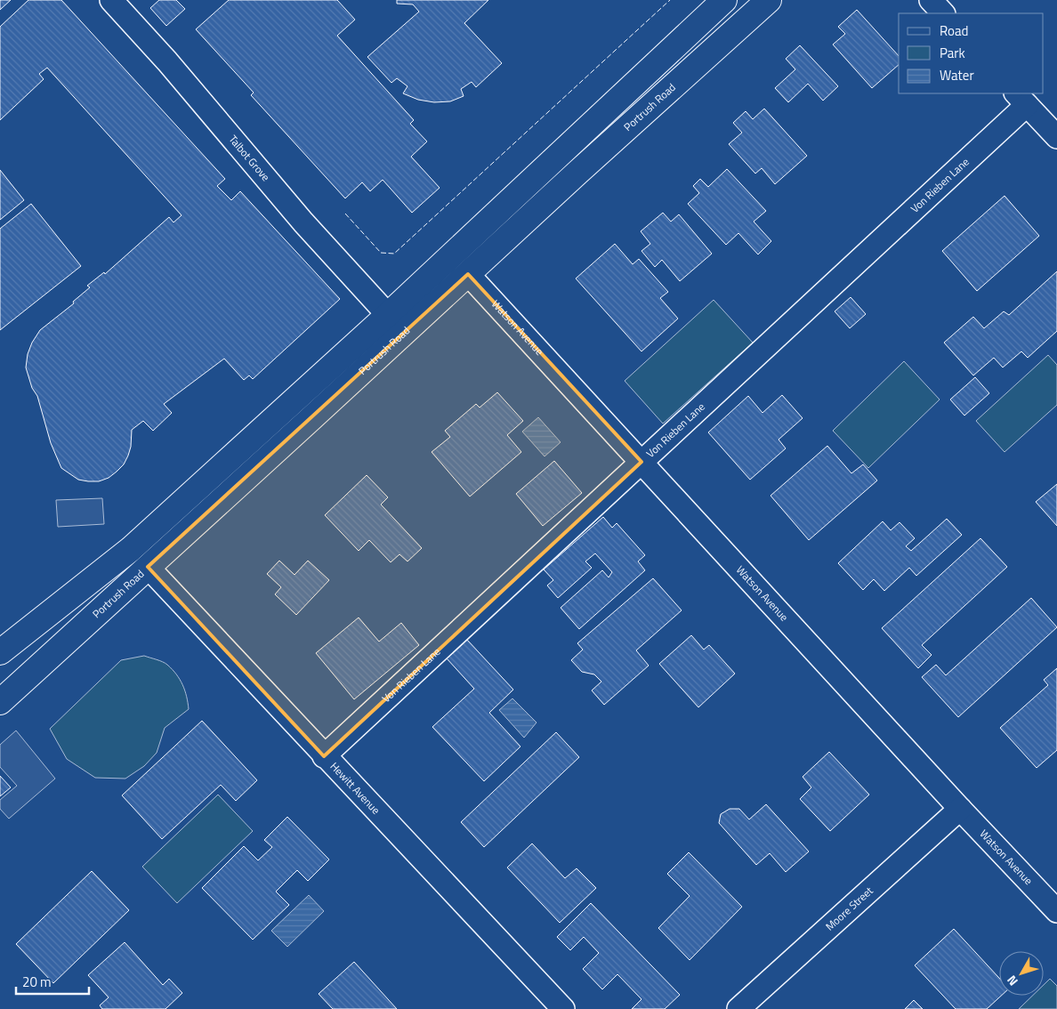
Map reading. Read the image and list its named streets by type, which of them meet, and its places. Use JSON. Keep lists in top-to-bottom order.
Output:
{
  "streets": {
    "highway": ["Portrush Road"],
    "street": [
      "Talbot Grove",
      "Von Rieben Lane",
      "Watson Avenue",
      "Hewitt Avenue",
      "Moore Street"
    ]
  },
  "crossings": [
    ["Portrush Road", "Watson Avenue"],
    ["Portrush Road", "Hewitt Avenue"],
    ["Von Rieben Lane", "Watson Avenue"],
    ["Von Rieben Lane", "Hewitt Avenue"],
    ["Watson Avenue", "Moore Street"]
  ],
  "legend": ["Road", "Park", "Water"],
  "scale_bar": "20 m",
  "north": "bottom left"
}
